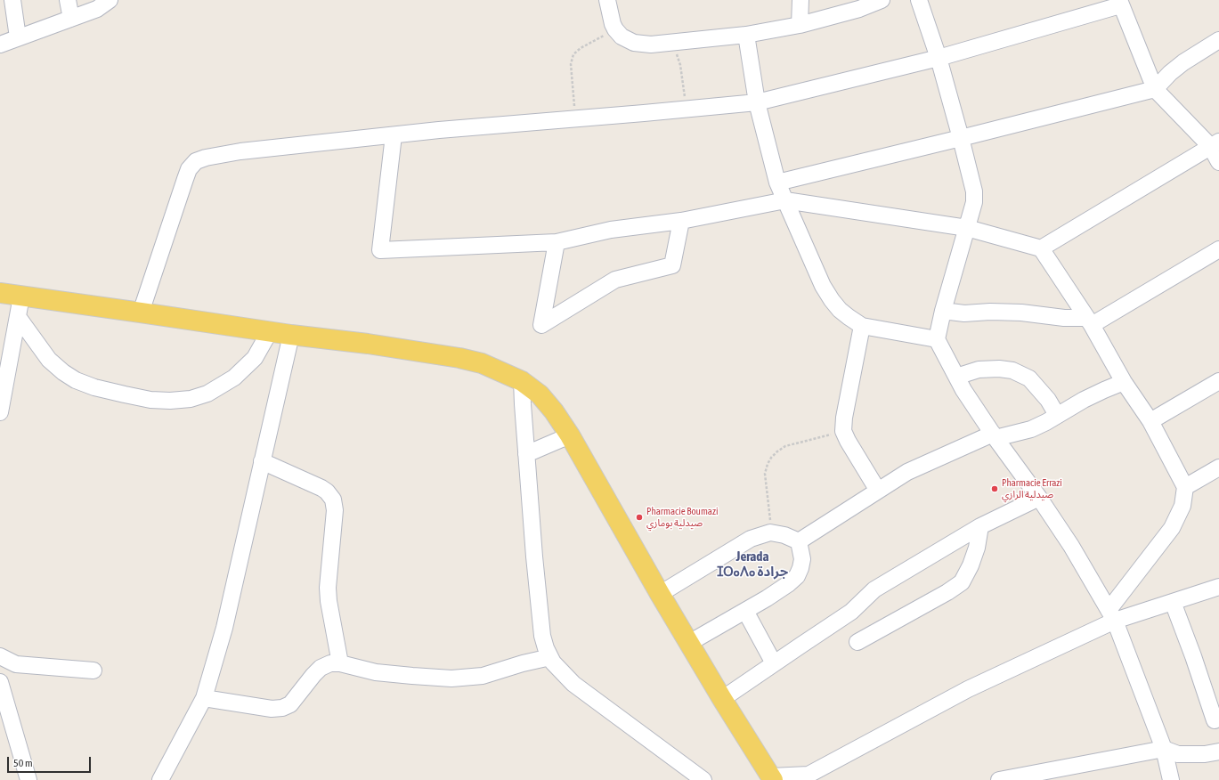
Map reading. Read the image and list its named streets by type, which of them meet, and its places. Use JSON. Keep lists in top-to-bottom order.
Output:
{
  "districts": ["Jerada ⵊⵔⴰⴷⴰ جرادة"],
  "places": ["Pharmacie Errazi صيدلية الرازي", "Pharmacie Boumazi صيدلية بومازي"],
  "scale_bar": "50 m"
}
